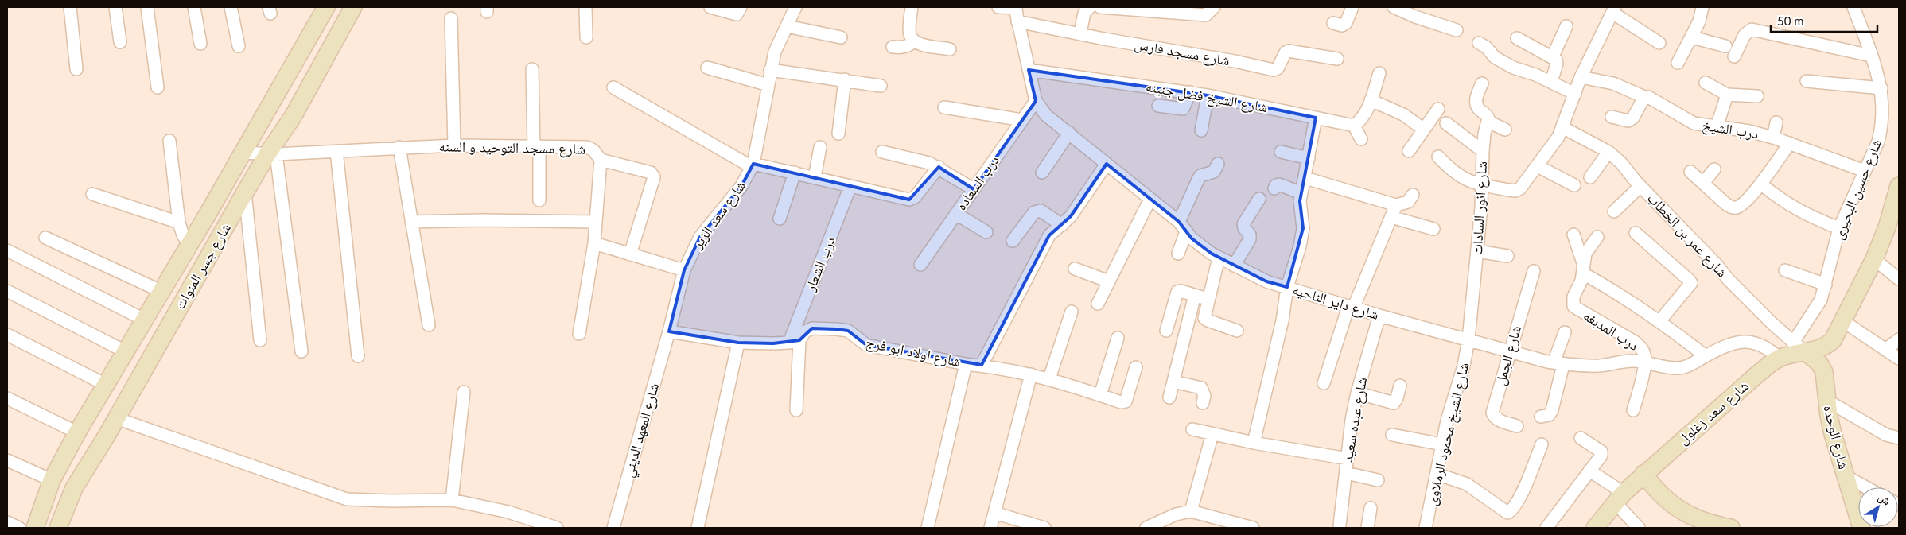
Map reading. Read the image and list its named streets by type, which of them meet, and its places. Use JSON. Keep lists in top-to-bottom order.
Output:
{
  "streets": {
    "street": [
      "شارع مسجد فارس",
      "شارع الشيخ فضل جنينه",
      "درب الشيخ",
      "شارع مسجد التوحيد و السنه",
      "درب السعاده",
      "شارع حسين البحيرى",
      "شارع انور السادات",
      "شارع سعد الزير",
      "شارع عمر بن الخطاب",
      "درب الشعار",
      "شارع جسر المنوات",
      "شارع داير الناحيه",
      "درب المدبغه",
      "شارع اولاد ابو فرج",
      "شارع الجمل",
      "شارع سعد زغلول",
      "شارع عبده سعيد",
      "شارع المعهد الديني",
      "شارع الشيخ محمود الرملاوى",
      "شارع الوحده"
    ]
  },
  "crossings": [
    ["شارع مسجد فارس", "شارع داير الناحيه"],
    ["شارع الشيخ فضل جنينه", "شارع داير الناحيه"],
    ["درب الشيخ", "شارع حسين البحيرى"],
    ["شارع مسجد التوحيد و السنه", "شارع جسر المنوات"],
    ["درب السعاده", "شارع داير الناحيه"],
    ["شارع حسين البحيرى", "شارع عمر بن الخطاب"],
    ["شارع حسين البحيرى", "شارع سعد زغلول"],
    ["شارع حسين البحيرى", "شارع الوحده"],
    ["شارع انور السادات", "شارع داير الناحيه"],
    ["شارع انور السادات", "شارع الشيخ محمود الرملاوى"],
    ["شارع سعد الزير", "شارع المعهد الديني"],
    ["شارع عمر بن الخطاب", "شارع سعد زغلول"],
    ["شارع عمر بن الخطاب", "شارع الوحده"],
    ["درب الشعار", "شارع اولاد ابو فرج"],
    ["شارع داير الناحيه", "درب المدبغه"],
    ["شارع داير الناحيه", "شارع الجمل"],
    ["شارع داير الناحيه", "شارع سعد زغلول"],
    ["شارع داير الناحيه", "شارع عبده سعيد"],
    ["شارع داير الناحيه", "شارع الشيخ محمود الرملاوى"],
    ["شارع سعد زغلول", "شارع الوحده"]
  ],
  "scale_bar": "50 m",
  "north": "top right"
}
